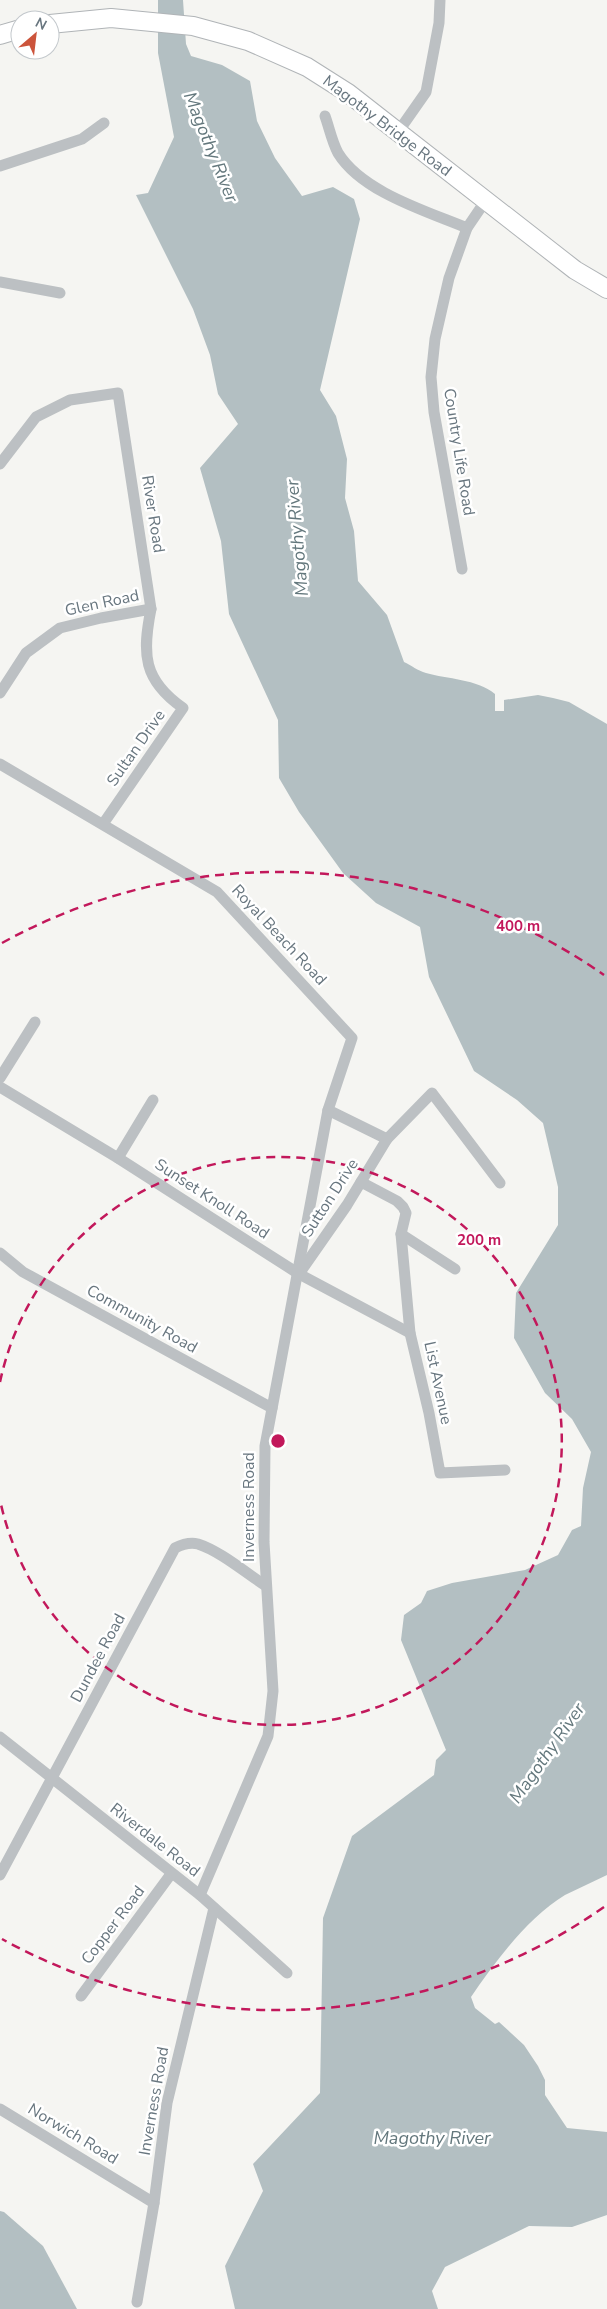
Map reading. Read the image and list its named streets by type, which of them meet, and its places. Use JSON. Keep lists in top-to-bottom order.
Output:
{
  "streets": {
    "main road": ["Magothy Bridge Road"],
    "street": [
      "Country Life Road",
      "River Road",
      "Glen Road",
      "Sultan Drive",
      "Royal Beach Road",
      "Sutton Drive",
      "Sunset Knoll Road",
      "Community Road",
      "List Avenue",
      "Inverness Road",
      "Dundee Road",
      "Riverdale Road",
      "Copper Road",
      "Norwich Road"
    ]
  },
  "crossings": [
    ["Magothy Bridge Road", "Country Life Road"],
    ["River Road", "Glen Road"],
    ["River Road", "Sultan Drive"],
    ["Sultan Drive", "Royal Beach Road"],
    ["Royal Beach Road", "Inverness Road"],
    ["Sutton Drive", "Sunset Knoll Road"],
    ["Sutton Drive", "List Avenue"],
    ["Sutton Drive", "Inverness Road"],
    ["Sunset Knoll Road", "List Avenue"],
    ["Sunset Knoll Road", "Inverness Road"],
    ["Community Road", "Inverness Road"],
    ["Inverness Road", "Dundee Road"],
    ["Inverness Road", "Riverdale Road"],
    ["Inverness Road", "Norwich Road"],
    ["Dundee Road", "Riverdale Road"],
    ["Riverdale Road", "Copper Road"]
  ],
  "water": ["Magothy River"],
  "north": "top right",
  "rings": ["400 m", "200 m"]
}
